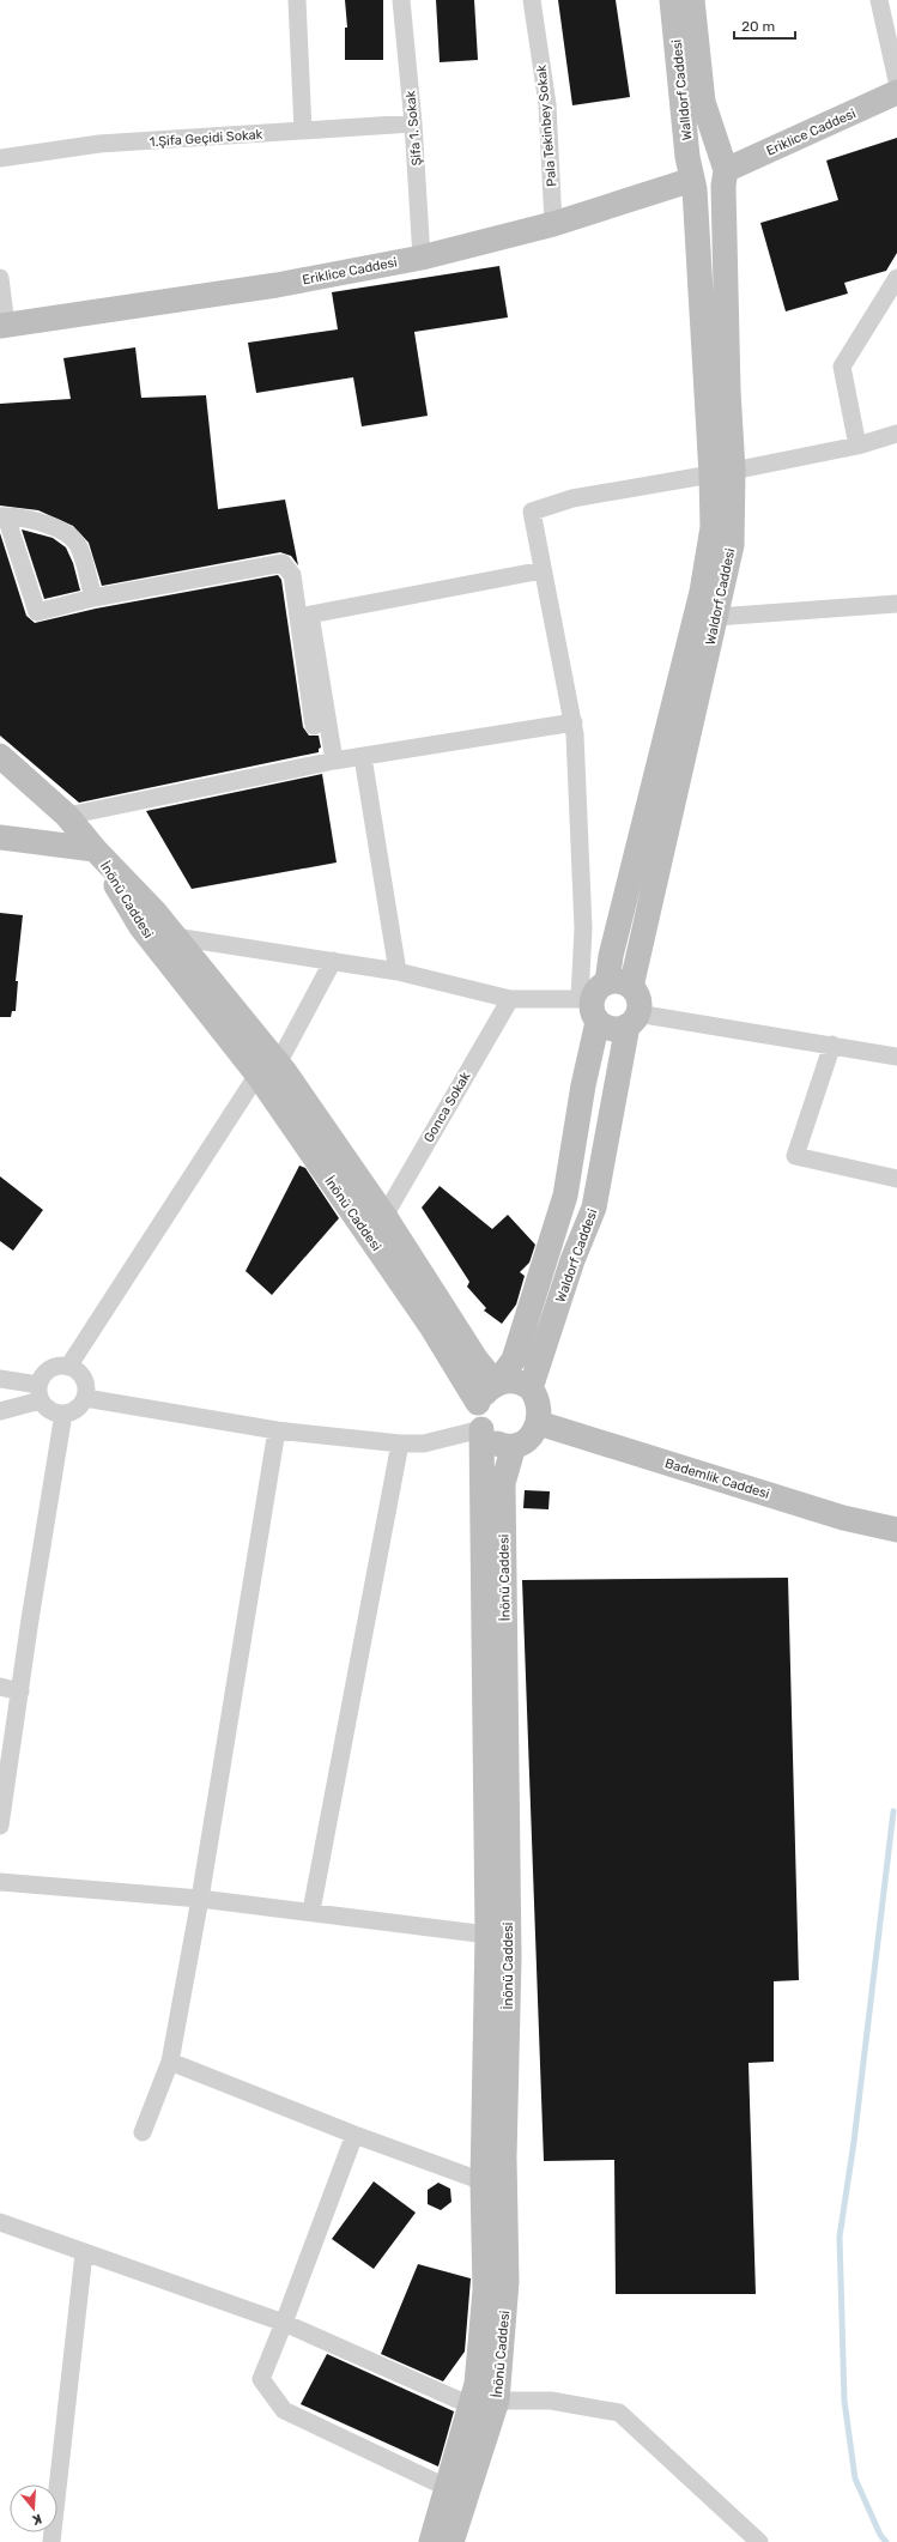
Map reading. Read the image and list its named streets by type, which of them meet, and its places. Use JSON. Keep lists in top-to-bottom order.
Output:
{
  "streets": {
    "main road": [
      "Walldorf Caddesi",
      "Eriklice Caddesi",
      "Waldorf Caddesi",
      "İnönü Caddesi",
      "Bademlik Caddesi"
    ],
    "street": [
      "Pala Tekinbey Sokak",
      "Şifa 1. Sokak",
      "1.Şifa Geçidi Sokak",
      "Gonca Sokak"
    ]
  },
  "crossings": [
    ["Walldorf Caddesi", "Eriklice Caddesi"],
    ["Walldorf Caddesi", "Waldorf Caddesi"],
    ["Pala Tekinbey Sokak", "Eriklice Caddesi"],
    ["Şifa 1. Sokak", "Eriklice Caddesi"],
    ["Şifa 1. Sokak", "1.Şifa Geçidi Sokak"],
    ["Eriklice Caddesi", "Waldorf Caddesi"],
    ["Waldorf Caddesi", "İnönü Caddesi"],
    ["Waldorf Caddesi", "Bademlik Caddesi"],
    ["İnönü Caddesi", "Gonca Sokak"],
    ["İnönü Caddesi", "Bademlik Caddesi"]
  ],
  "scale_bar": "20 m",
  "north": "bottom"
}
